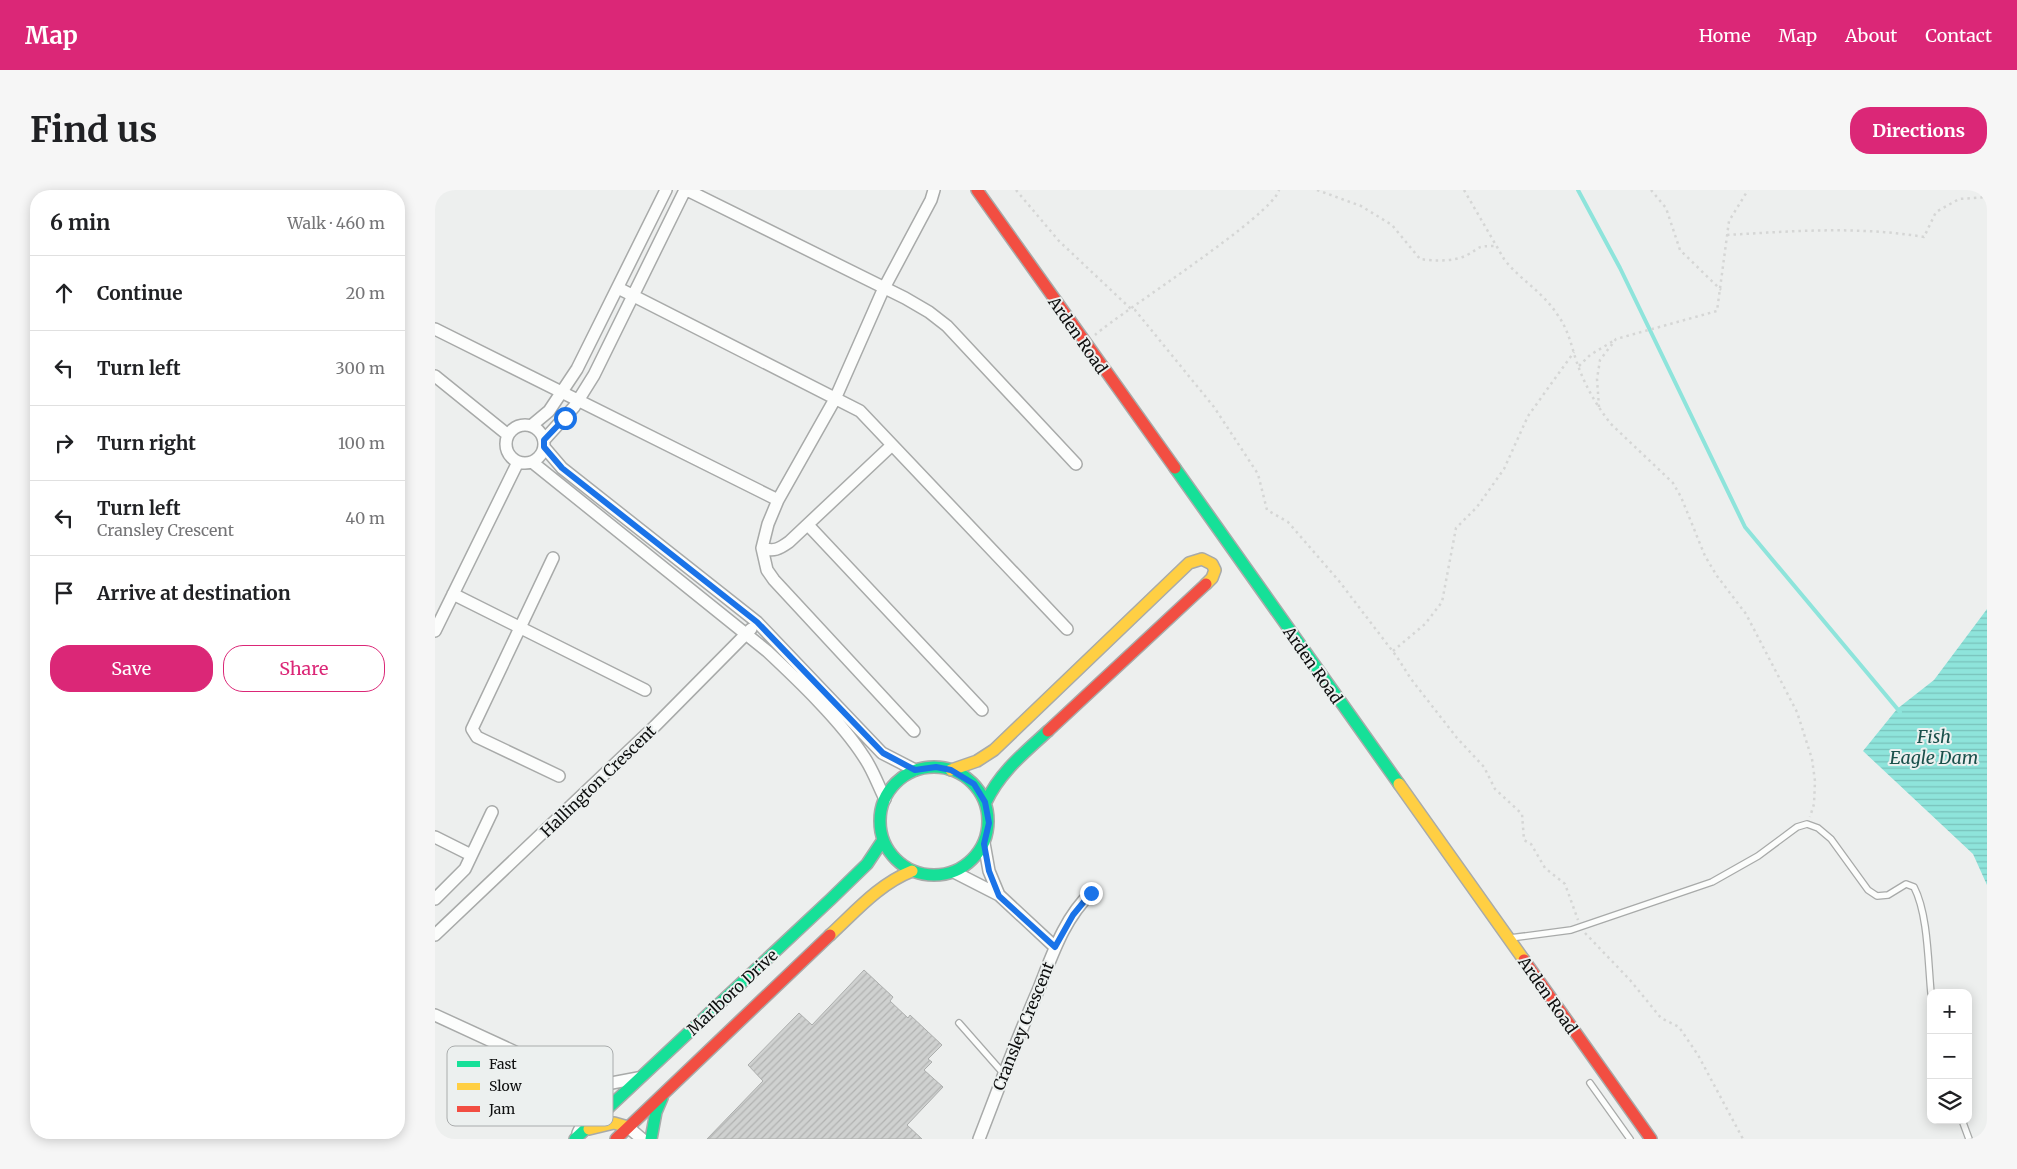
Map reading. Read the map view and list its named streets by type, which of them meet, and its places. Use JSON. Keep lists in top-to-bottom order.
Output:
{
  "streets": {
    "main road": ["Arden Road", "Marlboro Drive"],
    "street": ["Hallington Crescent", "Cransley Crescent"]
  },
  "water": ["Fish Eagle Dam"],
  "legend": ["Fast", "Slow", "Jam"],
  "page": {
    "header": "Map",
    "nav": [
      "Home",
      "Map",
      "About",
      "Contact"
    ],
    "buttons": [
      "Directions",
      ["Save", "Share"]
    ],
    "title": "Find us",
    "heading": ["6 min", "Walk · 460 m"],
    "list": [
      ["Continue", "20 m"],
      ["Turn left", "300 m"],
      ["Turn right", "100 m"],
      ["Turn left", "Cransley Crescent", "40 m"],
      "Arrive at destination"
    ],
    "map_buttons": ["+", "−"]
  }
}
